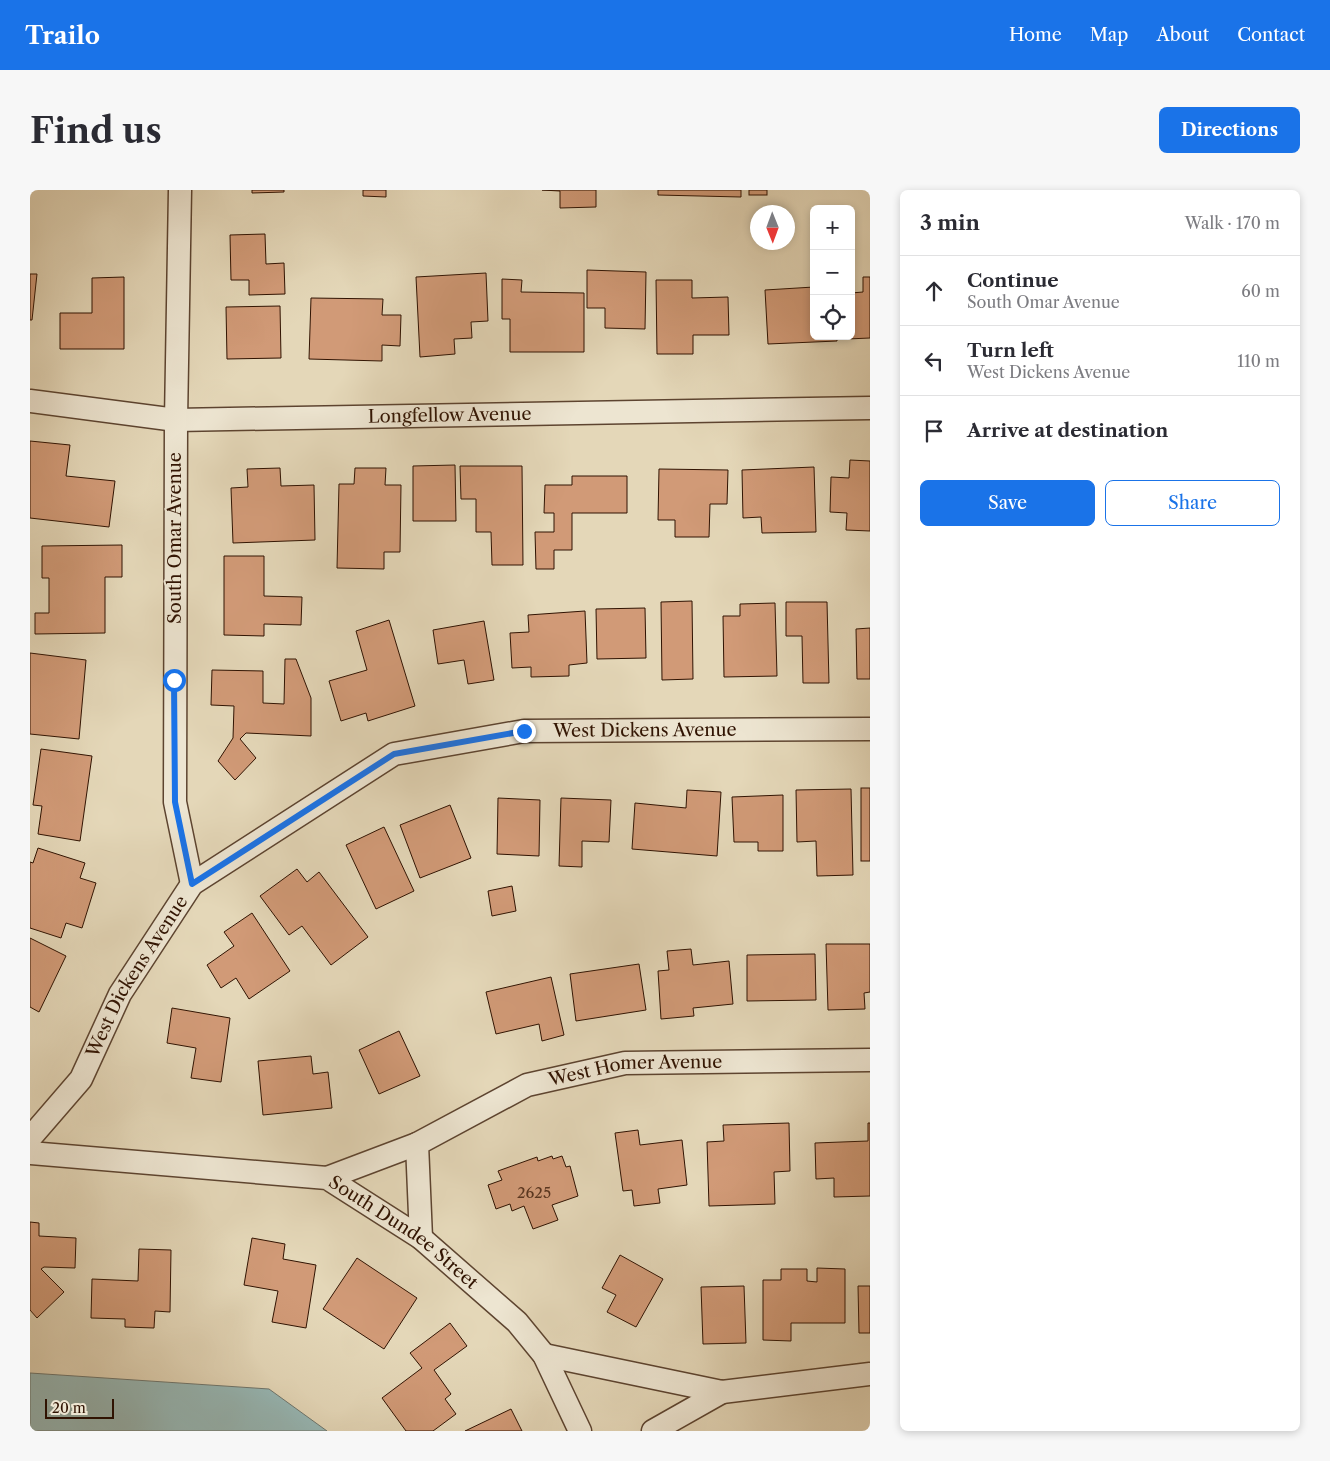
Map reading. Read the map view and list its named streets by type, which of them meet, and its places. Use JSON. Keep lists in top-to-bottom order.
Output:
{
  "streets": {
    "street": [
      "Longfellow Avenue",
      "South Omar Avenue",
      "West Dickens Avenue",
      "West Homer Avenue",
      "South Dundee Street"
    ]
  },
  "crossings": [
    ["Longfellow Avenue", "South Omar Avenue"],
    ["South Omar Avenue", "West Dickens Avenue"],
    ["West Homer Avenue", "South Dundee Street"]
  ],
  "house_numbers": ["2625"],
  "scale_bar": "20 m",
  "north": "bottom",
  "page": {
    "header": "Trailo",
    "nav": [
      "Home",
      "Map",
      "About",
      "Contact"
    ],
    "buttons": [
      "Directions",
      ["Save", "Share"]
    ],
    "title": "Find us",
    "heading": ["3 min", "Walk · 170 m"],
    "map_buttons": ["+", "−"],
    "list": [
      ["Continue", "South Omar Avenue", "60 m"],
      ["Turn left", "West Dickens Avenue", "110 m"],
      "Arrive at destination"
    ],
    "scale": "20 m"
  }
}
